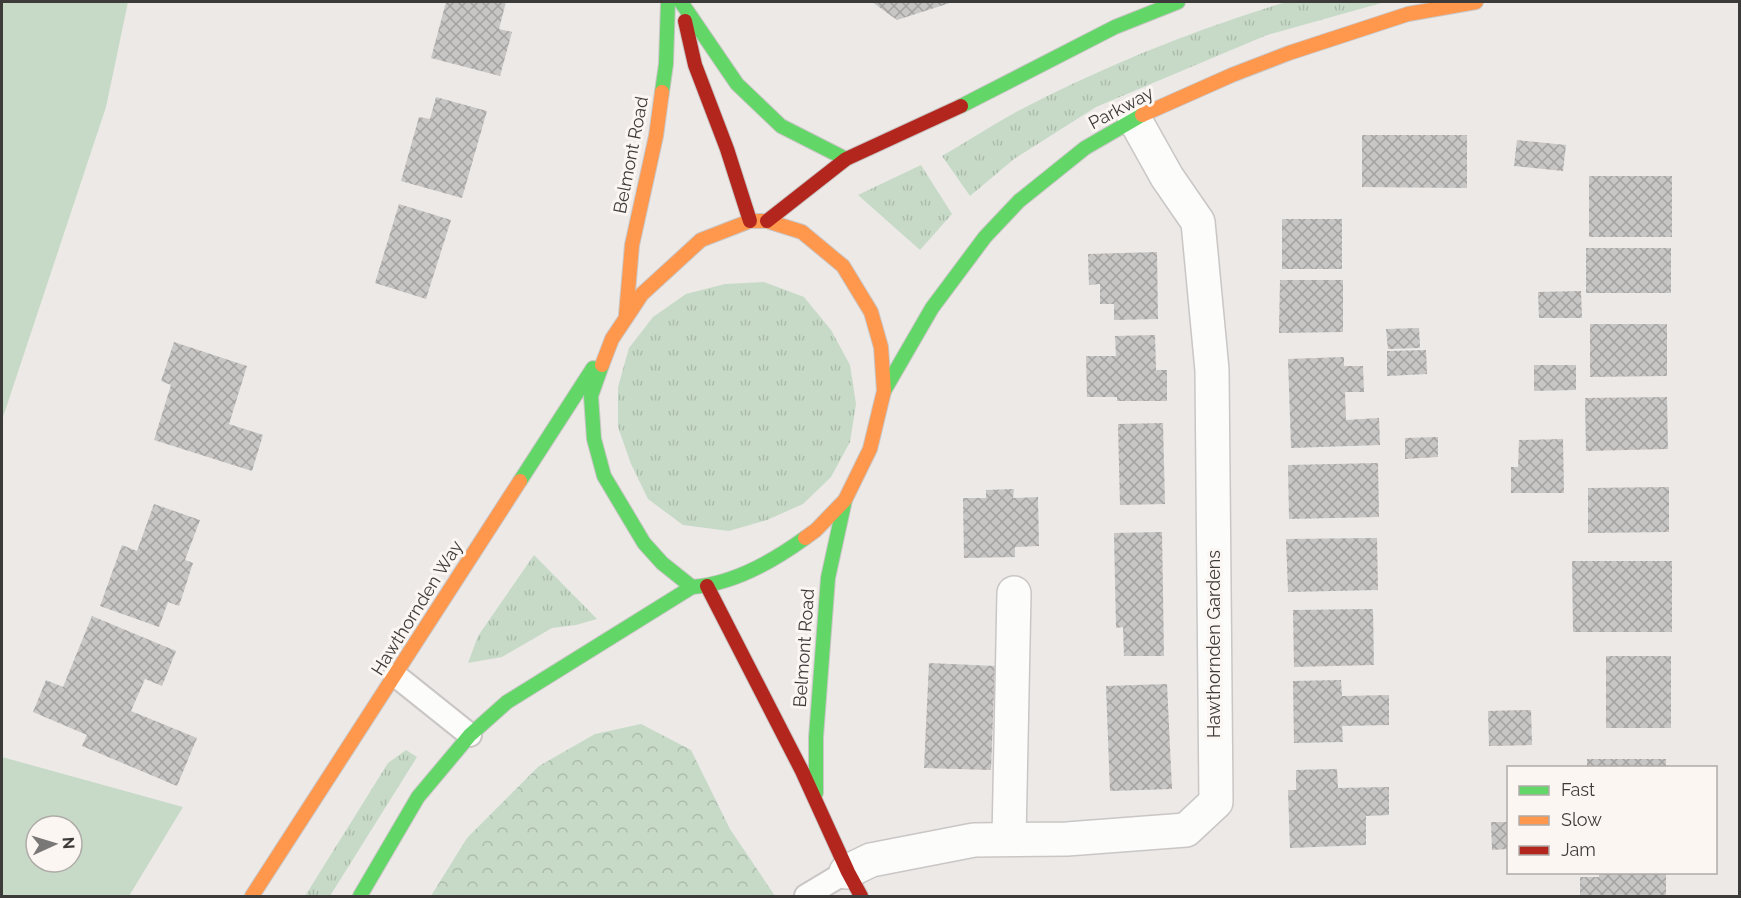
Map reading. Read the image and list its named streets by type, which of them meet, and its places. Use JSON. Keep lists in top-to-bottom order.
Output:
{
  "streets": {
    "main road": ["Parkway", "Belmont Road", "Hawthornden Way"],
    "street": ["Hawthornden Gardens"]
  },
  "crossings": [
    ["Parkway", "Hawthornden Gardens"],
    ["Belmont Road", "Hawthornden Gardens"]
  ],
  "legend": ["Fast", "Slow", "Jam"],
  "north": "right"
}
